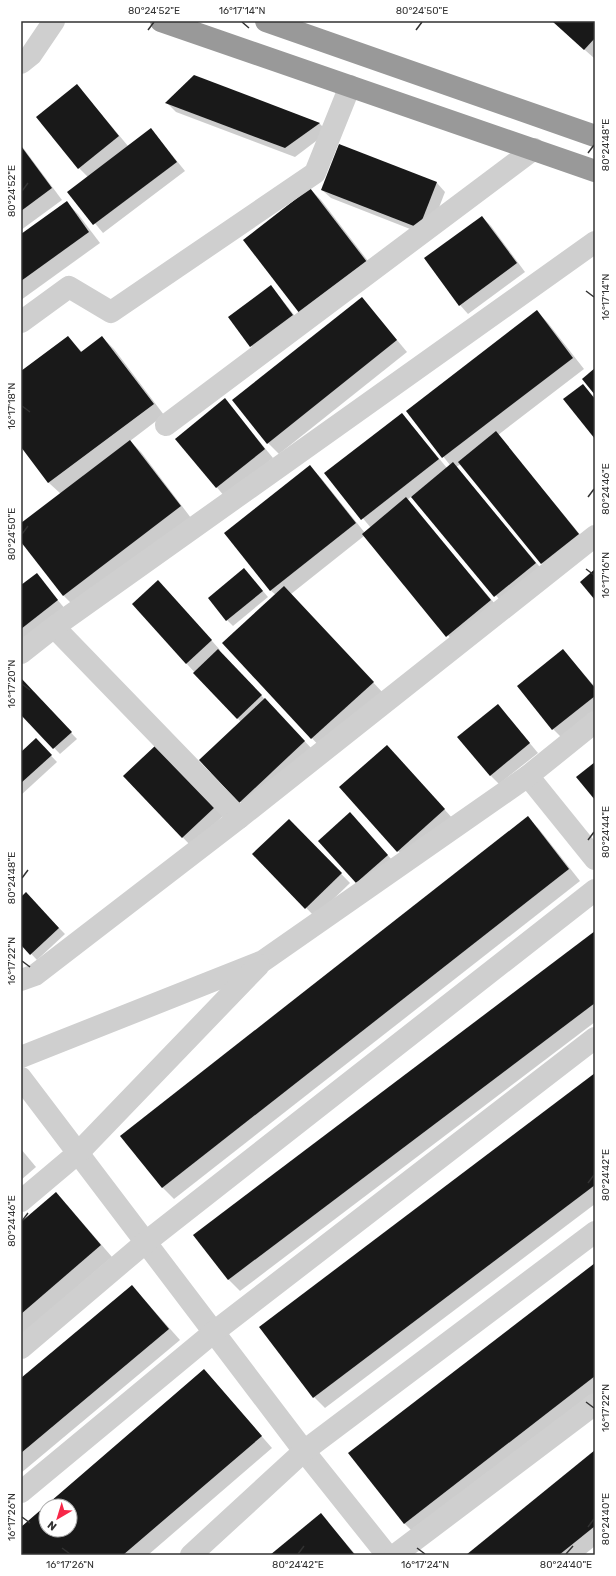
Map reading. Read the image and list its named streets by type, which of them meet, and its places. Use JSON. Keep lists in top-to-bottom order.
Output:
{
  "north": "bottom left",
  "coordinates": [
    "80°24'52\"E",
    "16°17'14\"N",
    "80°24'50\"E",
    "80°24'48\"E",
    "16°17'18\"N",
    "80°24'46\"E",
    "16°17'16\"N",
    "16°17'20\"N",
    "80°24'44\"E",
    "16°17'22\"N",
    "80°24'42\"E",
    "16°17'26\"N",
    "80°24'40\"E",
    "16°17'24\"N"
  ]
}
